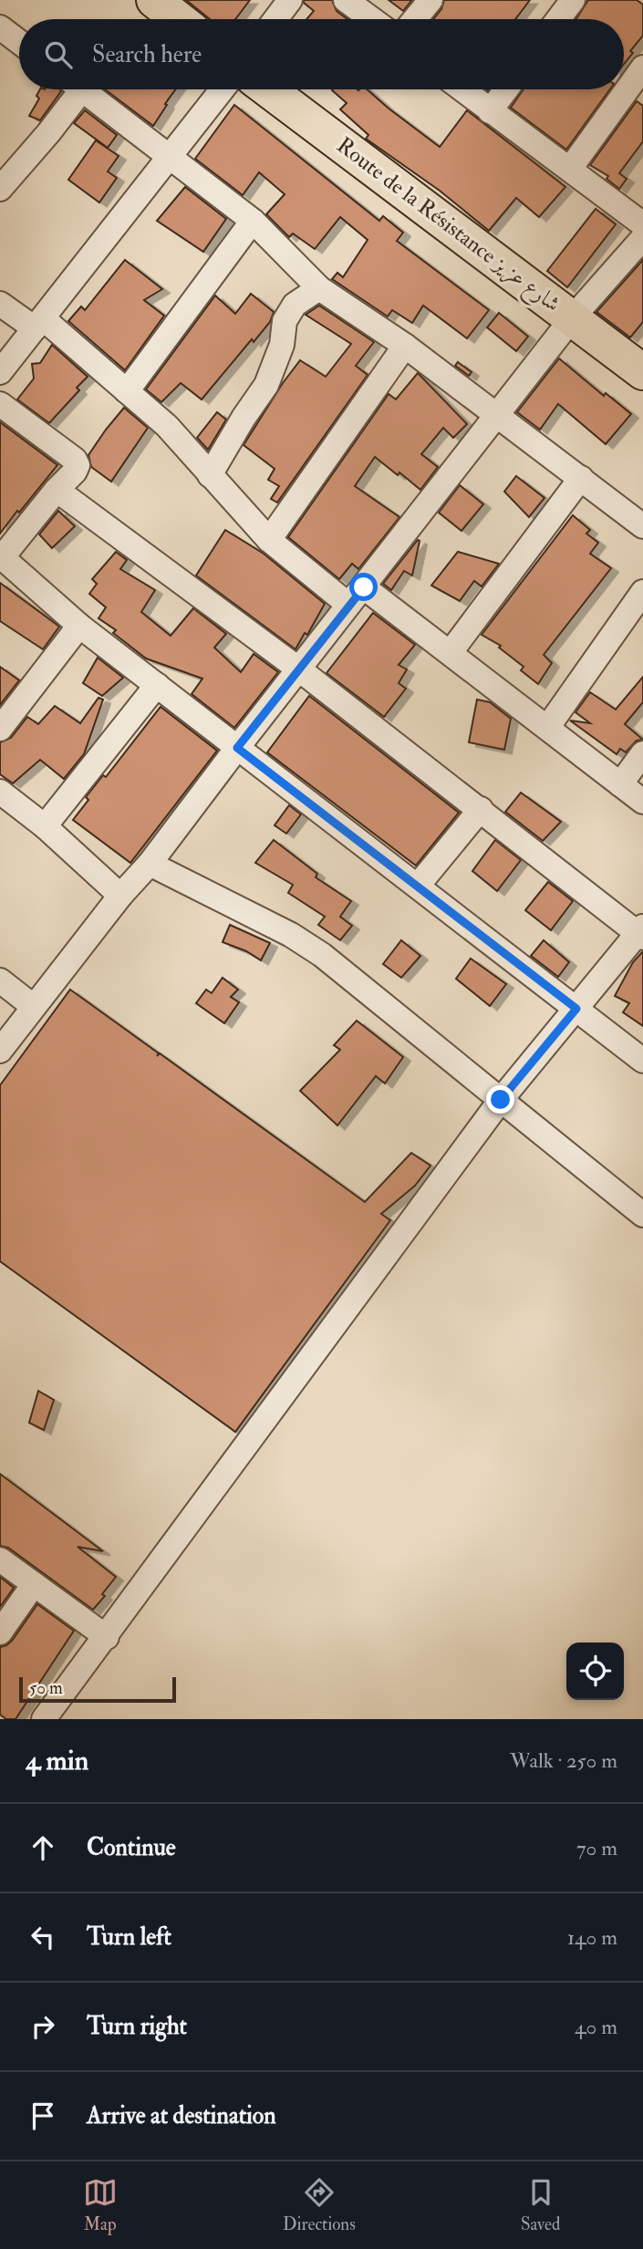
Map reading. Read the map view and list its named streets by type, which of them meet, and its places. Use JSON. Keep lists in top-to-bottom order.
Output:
{
  "streets": {
    "main road": ["Route de la Résistance شارع عزيز"]
  },
  "scale_bar": "50 m",
  "page": {
    "search": "Search here",
    "scale": "50 m",
    "heading": ["4 min", "Walk · 250 m"],
    "list": [
      ["Continue", "70 m"],
      ["Turn left", "140 m"],
      ["Turn right", "40 m"],
      "Arrive at destination"
    ],
    "nav": ["Map", "Directions", "Saved"]
  }
}
